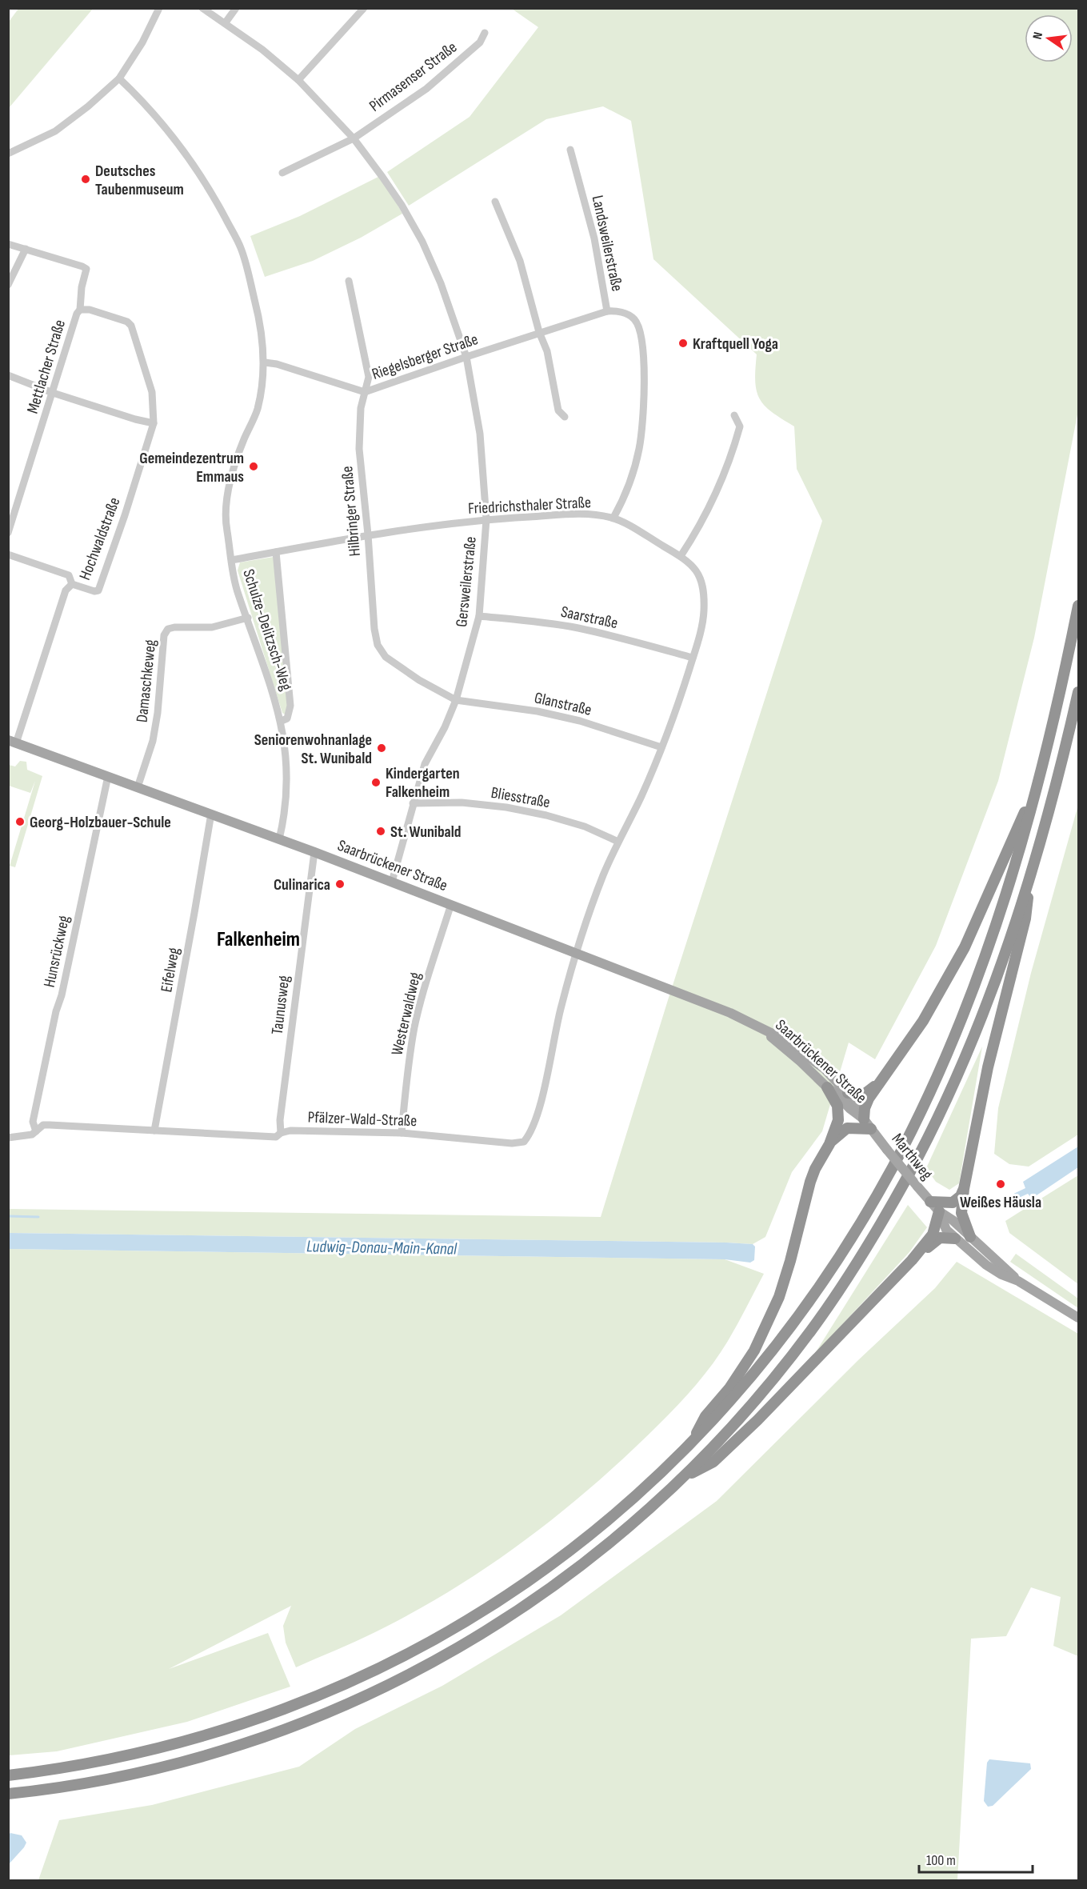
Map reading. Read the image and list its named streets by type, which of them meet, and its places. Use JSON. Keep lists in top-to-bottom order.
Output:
{
  "streets": {
    "main road": ["Saarbrückener Straße", "Marthweg"],
    "street": [
      "Pirmasenser Straße",
      "Landsweilerstraße",
      "Riegelsberger Straße",
      "Mettlacher Straße",
      "Friedrichsthaler Straße",
      "Hilbringer Straße",
      "Hochwaldstraße",
      "Gersweilerstraße",
      "Saarstraße",
      "Schulze-Delitzsch-Weg",
      "Damaschkeweg",
      "Glanstraße",
      "Bliesstraße",
      "Hunsrückweg",
      "Eifelweg",
      "Taunusweg",
      "Westerwaldweg",
      "Pfälzer-Wald-Straße"
    ]
  },
  "crossings": [
    ["Pirmasenser Straße", "Gersweilerstraße"],
    ["Landsweilerstraße", "Riegelsberger Straße"],
    ["Landsweilerstraße", "Friedrichsthaler Straße"],
    ["Riegelsberger Straße", "Hilbringer Straße"],
    ["Riegelsberger Straße", "Gersweilerstraße"],
    ["Riegelsberger Straße", "Schulze-Delitzsch-Weg"],
    ["Mettlacher Straße", "Hochwaldstraße"],
    ["Friedrichsthaler Straße", "Hilbringer Straße"],
    ["Friedrichsthaler Straße", "Gersweilerstraße"],
    ["Friedrichsthaler Straße", "Saarstraße"],
    ["Friedrichsthaler Straße", "Schulze-Delitzsch-Weg"],
    ["Friedrichsthaler Straße", "Glanstraße"],
    ["Friedrichsthaler Straße", "Bliesstraße"],
    ["Friedrichsthaler Straße", "Saarbrückener Straße"],
    ["Friedrichsthaler Straße", "Pfälzer-Wald-Straße"],
    ["Hilbringer Straße", "Gersweilerstraße"],
    ["Hilbringer Straße", "Glanstraße"],
    ["Hochwaldstraße", "Saarbrückener Straße"],
    ["Gersweilerstraße", "Saarstraße"],
    ["Gersweilerstraße", "Glanstraße"],
    ["Gersweilerstraße", "Bliesstraße"],
    ["Gersweilerstraße", "Saarbrückener Straße"],
    ["Schulze-Delitzsch-Weg", "Damaschkeweg"],
    ["Schulze-Delitzsch-Weg", "Saarbrückener Straße"],
    ["Damaschkeweg", "Saarbrückener Straße"],
    ["Saarbrückener Straße", "Hunsrückweg"],
    ["Saarbrückener Straße", "Eifelweg"],
    ["Saarbrückener Straße", "Taunusweg"],
    ["Saarbrückener Straße", "Westerwaldweg"],
    ["Saarbrückener Straße", "Pfälzer-Wald-Straße"],
    ["Saarbrückener Straße", "Marthweg"],
    ["Hunsrückweg", "Pfälzer-Wald-Straße"],
    ["Eifelweg", "Pfälzer-Wald-Straße"],
    ["Taunusweg", "Pfälzer-Wald-Straße"],
    ["Westerwaldweg", "Pfälzer-Wald-Straße"]
  ],
  "districts": ["Falkenheim"],
  "water": ["Ludwig-Donau-Main-Kanal"],
  "places": [
    "Deutsches Taubenmuseum",
    "Kraftquell Yoga",
    "Gemeindezentrum Emmaus",
    "Seniorenwohnanlage St. Wunibald",
    "Kindergarten Falkenheim",
    "Georg-Holzbauer-Schule",
    "St. Wunibald",
    "Culinarica",
    "Weißes Häusla"
  ],
  "scale_bar": "100 m",
  "north": "left"
}
